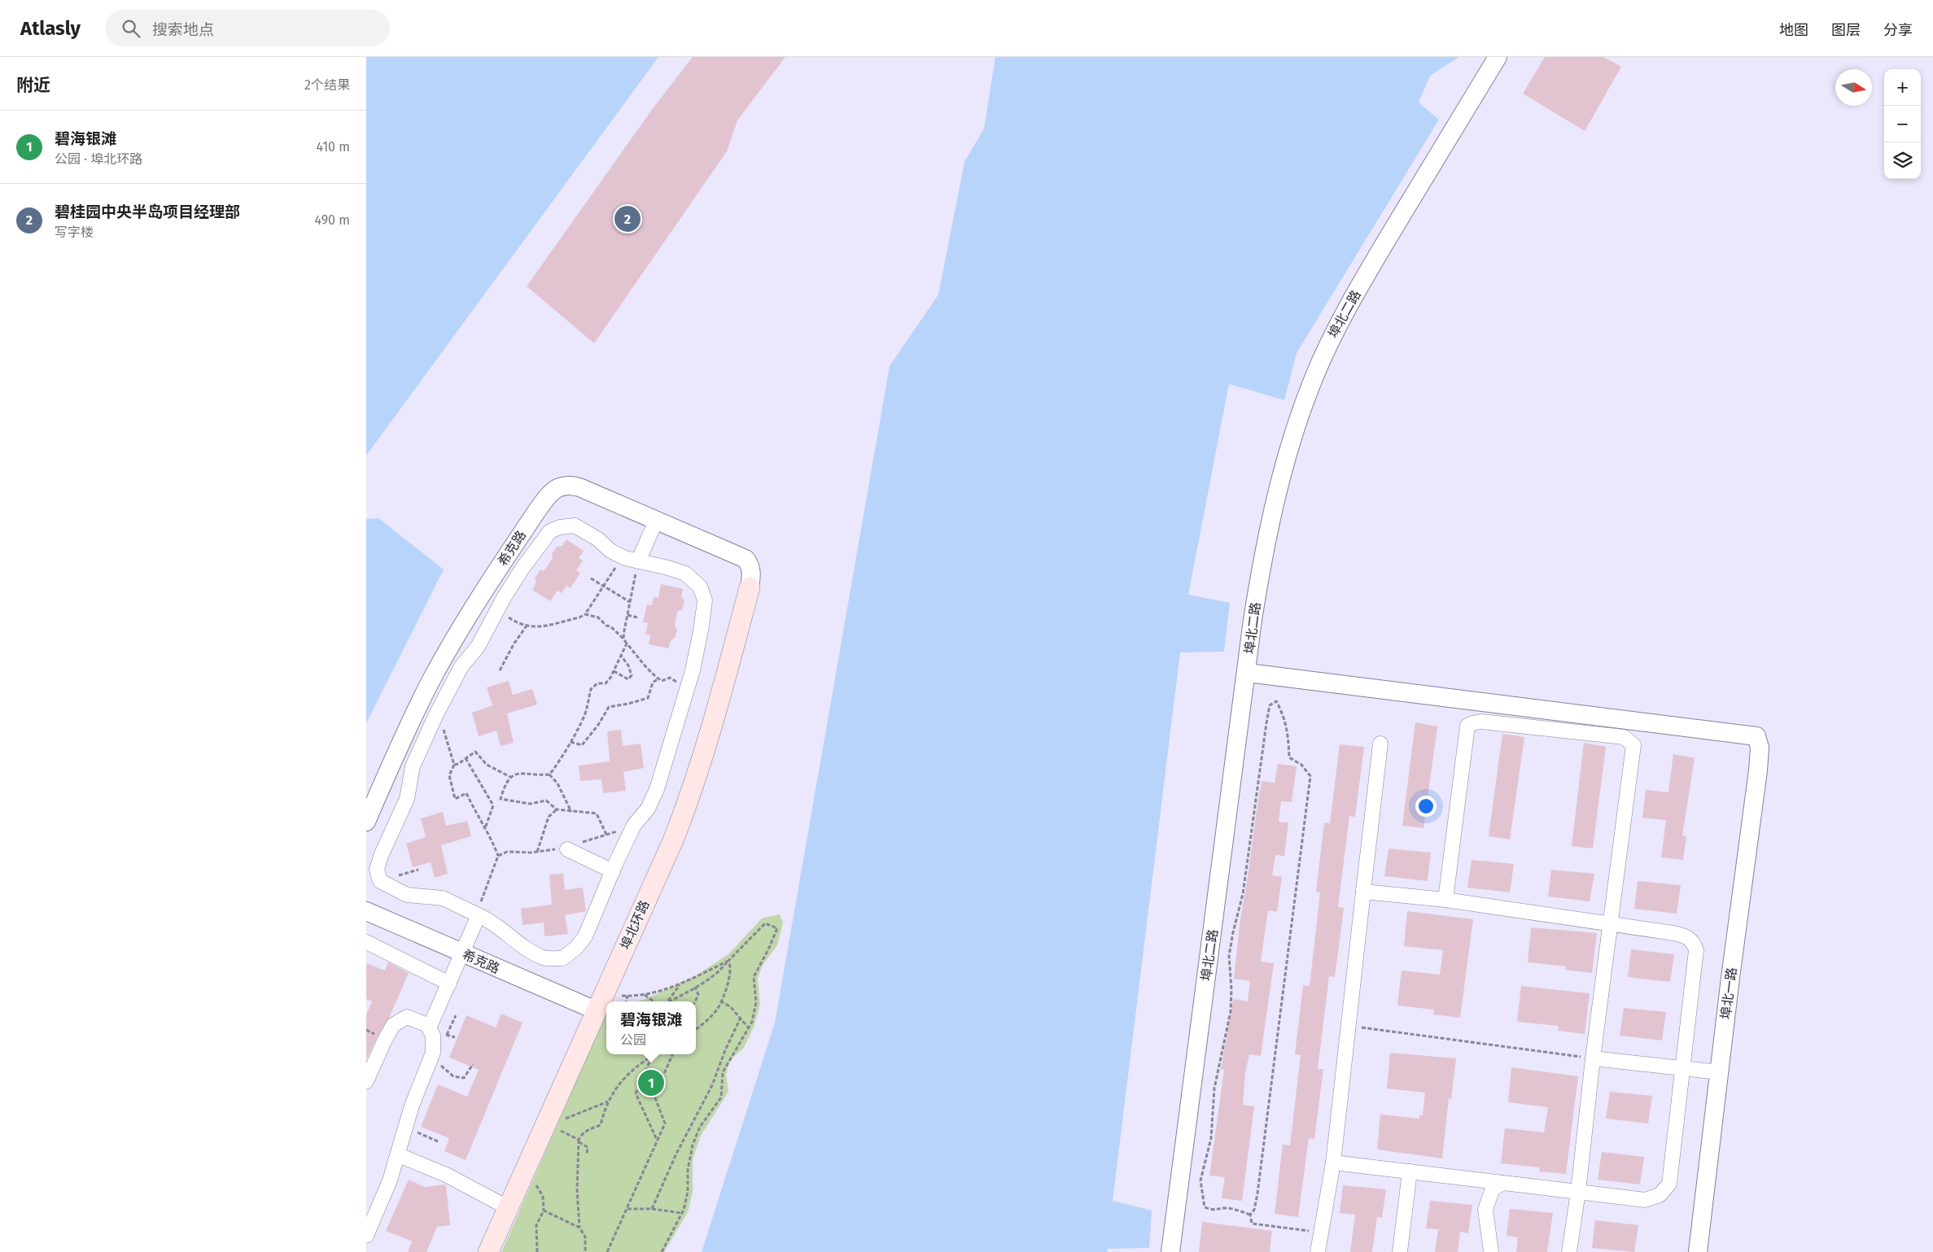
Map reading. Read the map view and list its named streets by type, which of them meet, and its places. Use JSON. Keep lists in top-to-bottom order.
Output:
{
  "streets": {
    "main road": ["埠北环路"],
    "street": ["埠北二路", "希克路", "埠北一路"]
  },
  "crossings": [
    ["埠北二路", "埠北一路"],
    ["希克路", "埠北环路"]
  ],
  "north": "right",
  "page": {
    "header": "Atlasly",
    "search": "搜索地点",
    "nav": ["地图", "图层", "分享"],
    "heading": ["附近", "2个结果"],
    "map_buttons": ["+", "−"],
    "list": [
      {
        "mark": "1",
        "name": "碧海银滩",
        "note": "公园 · 埠北环路",
        "value": "410 m"
      },
      {
        "mark": "2",
        "name": "碧桂园中央半岛项目经理部",
        "note": "写字楼",
        "value": "490 m"
      }
    ],
    "pins": ["2", "1"],
    "popup": ["碧海银滩", "公园"]
  }
}
